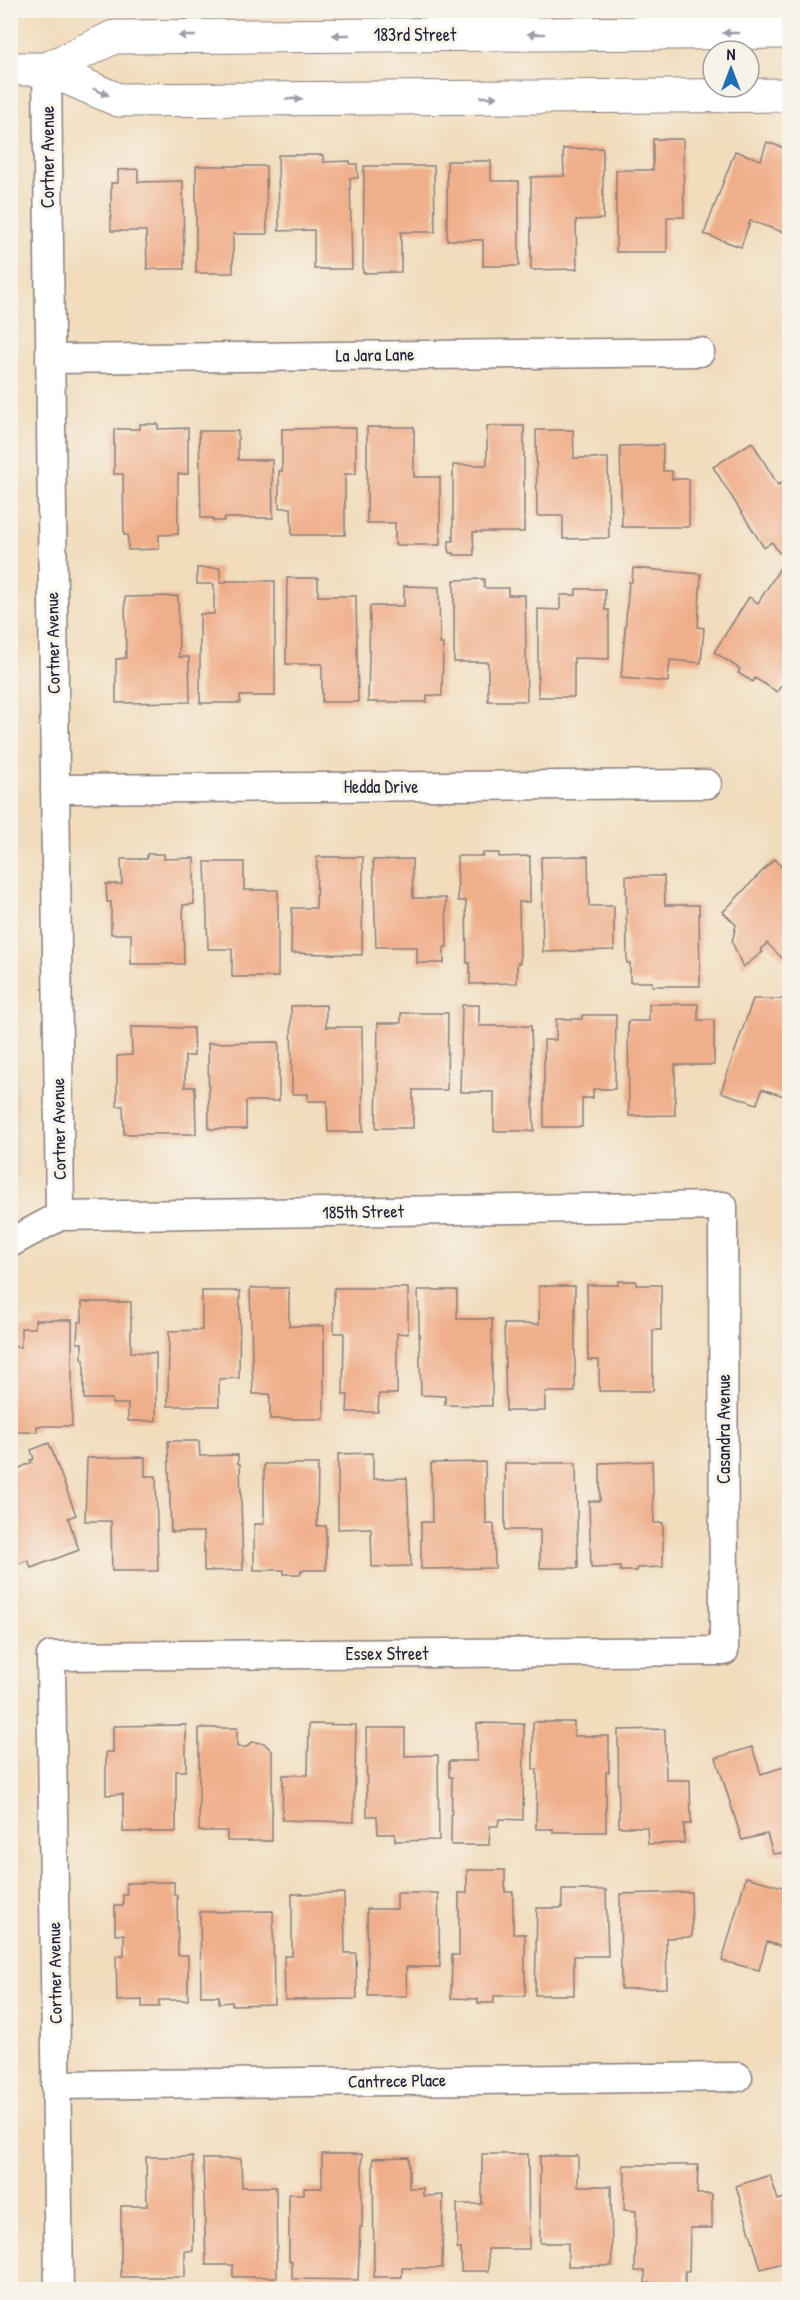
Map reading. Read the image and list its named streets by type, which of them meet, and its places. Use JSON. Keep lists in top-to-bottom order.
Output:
{
  "streets": {
    "street": [
      "183rd Street",
      "Cortner Avenue",
      "La Jara Lane",
      "Hedda Drive",
      "185th Street",
      "Casandra Avenue",
      "Essex Street",
      "Cantrece Place"
    ]
  },
  "crossings": [
    ["183rd Street", "Cortner Avenue"],
    ["Cortner Avenue", "La Jara Lane"],
    ["Cortner Avenue", "Hedda Drive"],
    ["Cortner Avenue", "185th Street"],
    ["Cortner Avenue", "Essex Street"],
    ["Cortner Avenue", "Cantrece Place"],
    ["185th Street", "Casandra Avenue"],
    ["Casandra Avenue", "Essex Street"]
  ],
  "north": "top"
}
